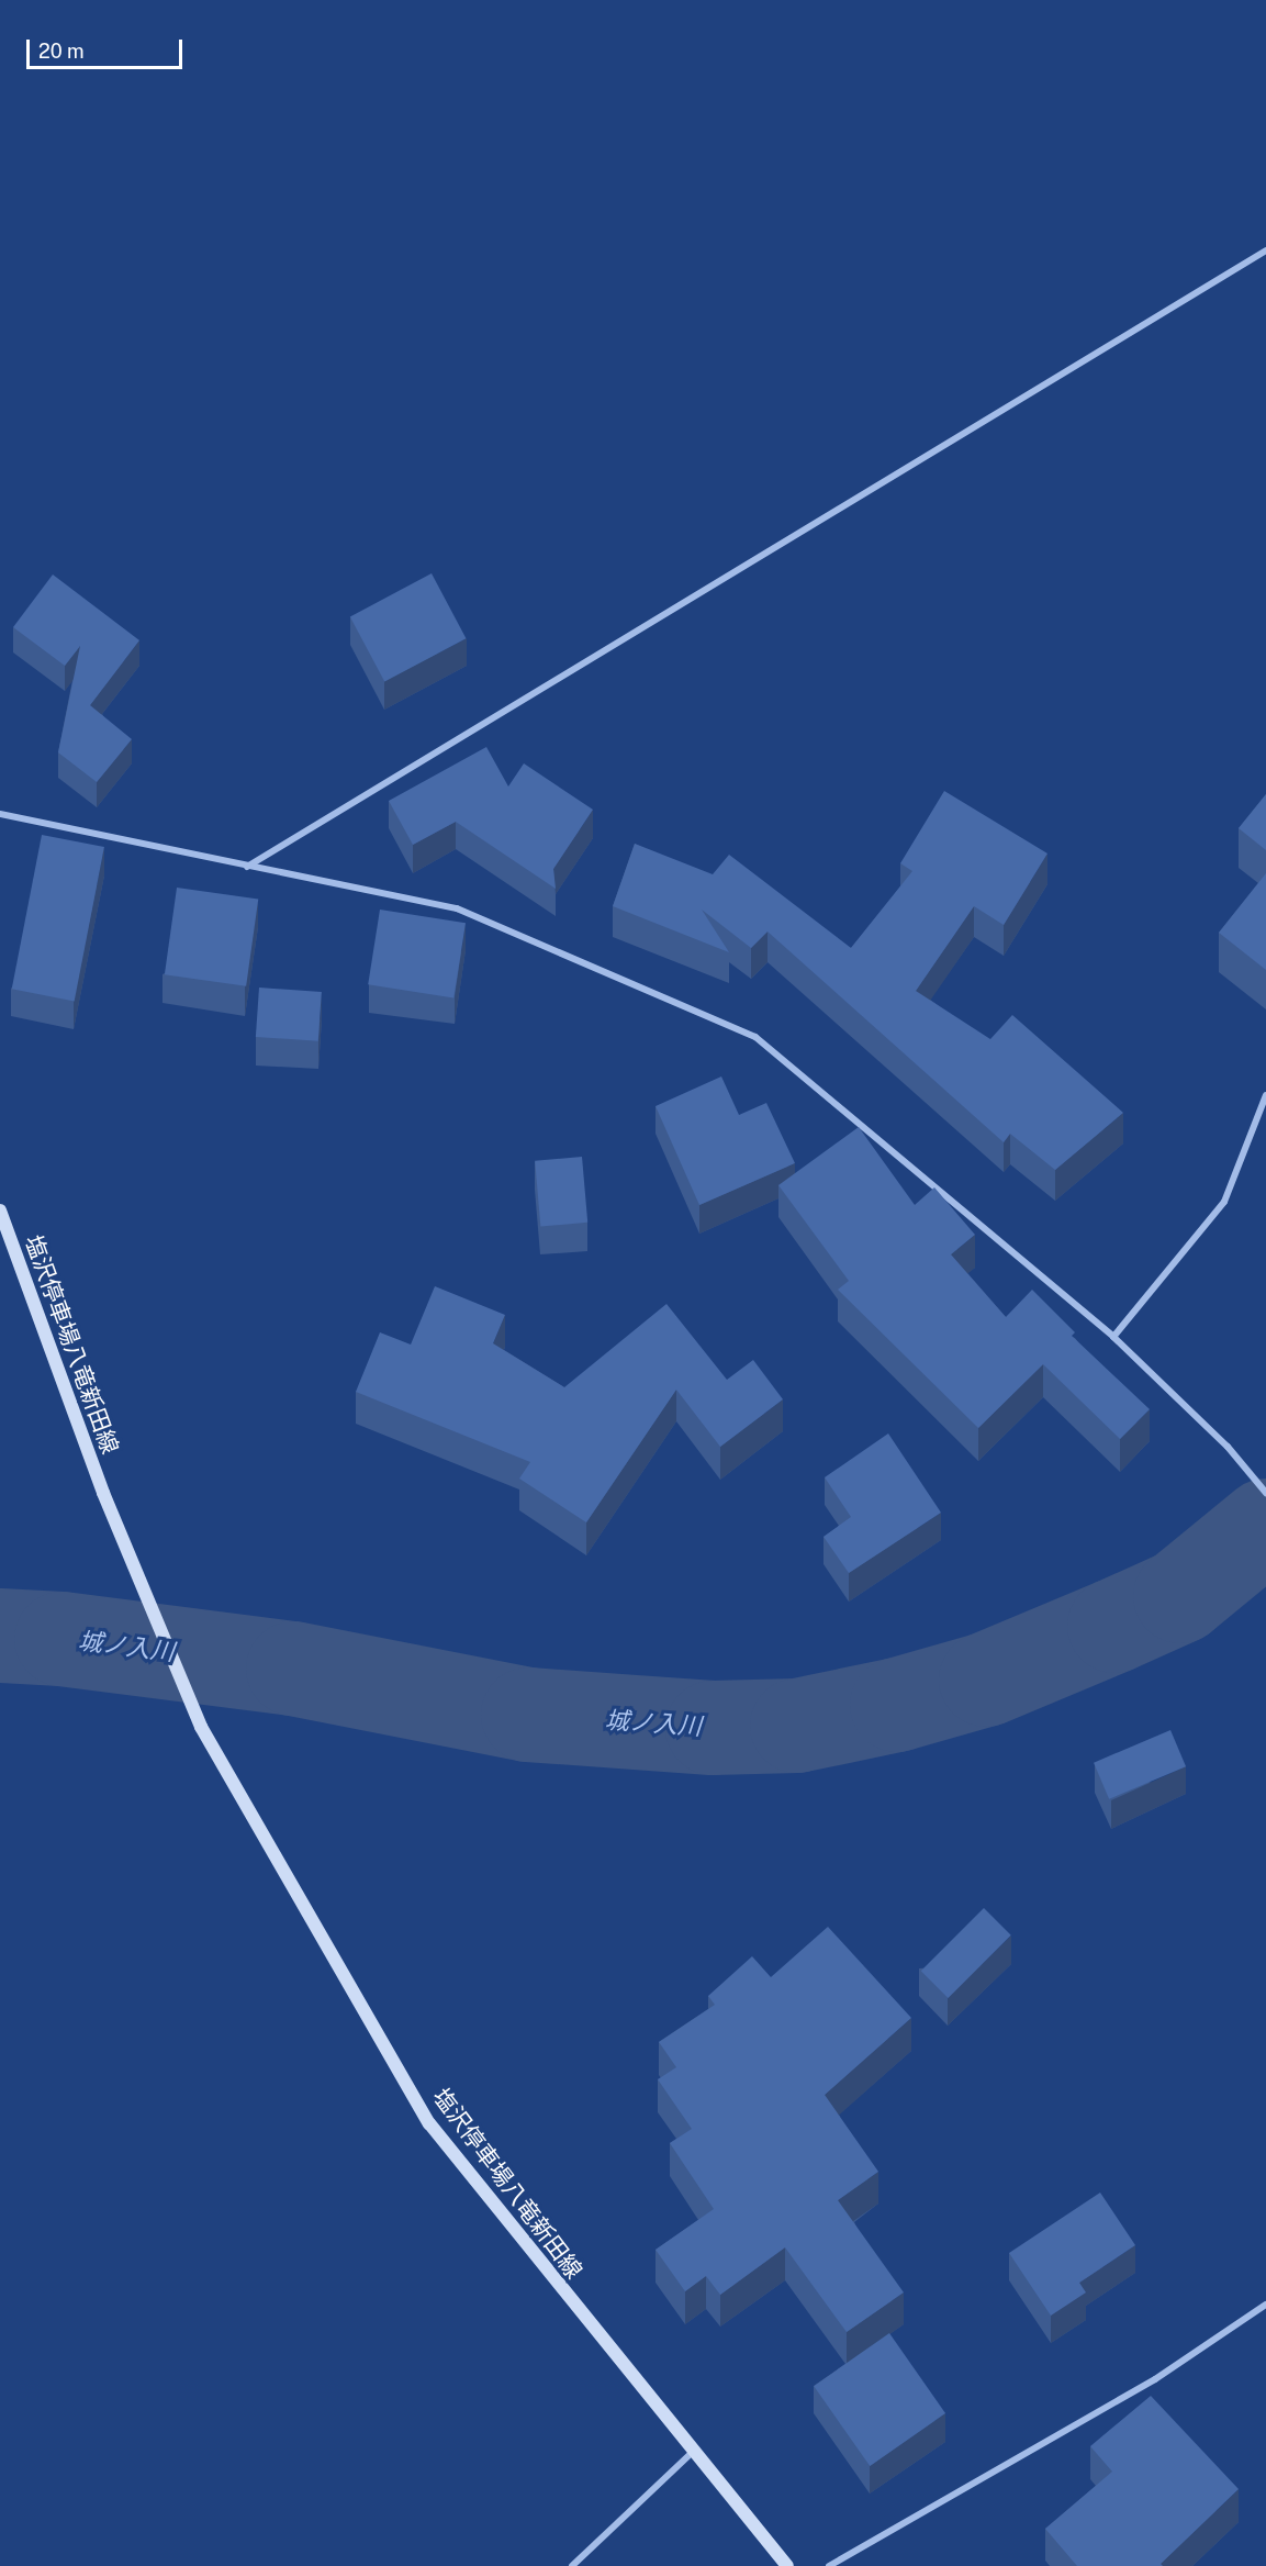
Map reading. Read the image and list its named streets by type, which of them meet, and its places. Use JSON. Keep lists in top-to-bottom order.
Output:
{
  "streets": {
    "main road": ["塩沢停車場八竜新田線"]
  },
  "water": ["城ノ入川"],
  "scale_bar": "20 m"
}
